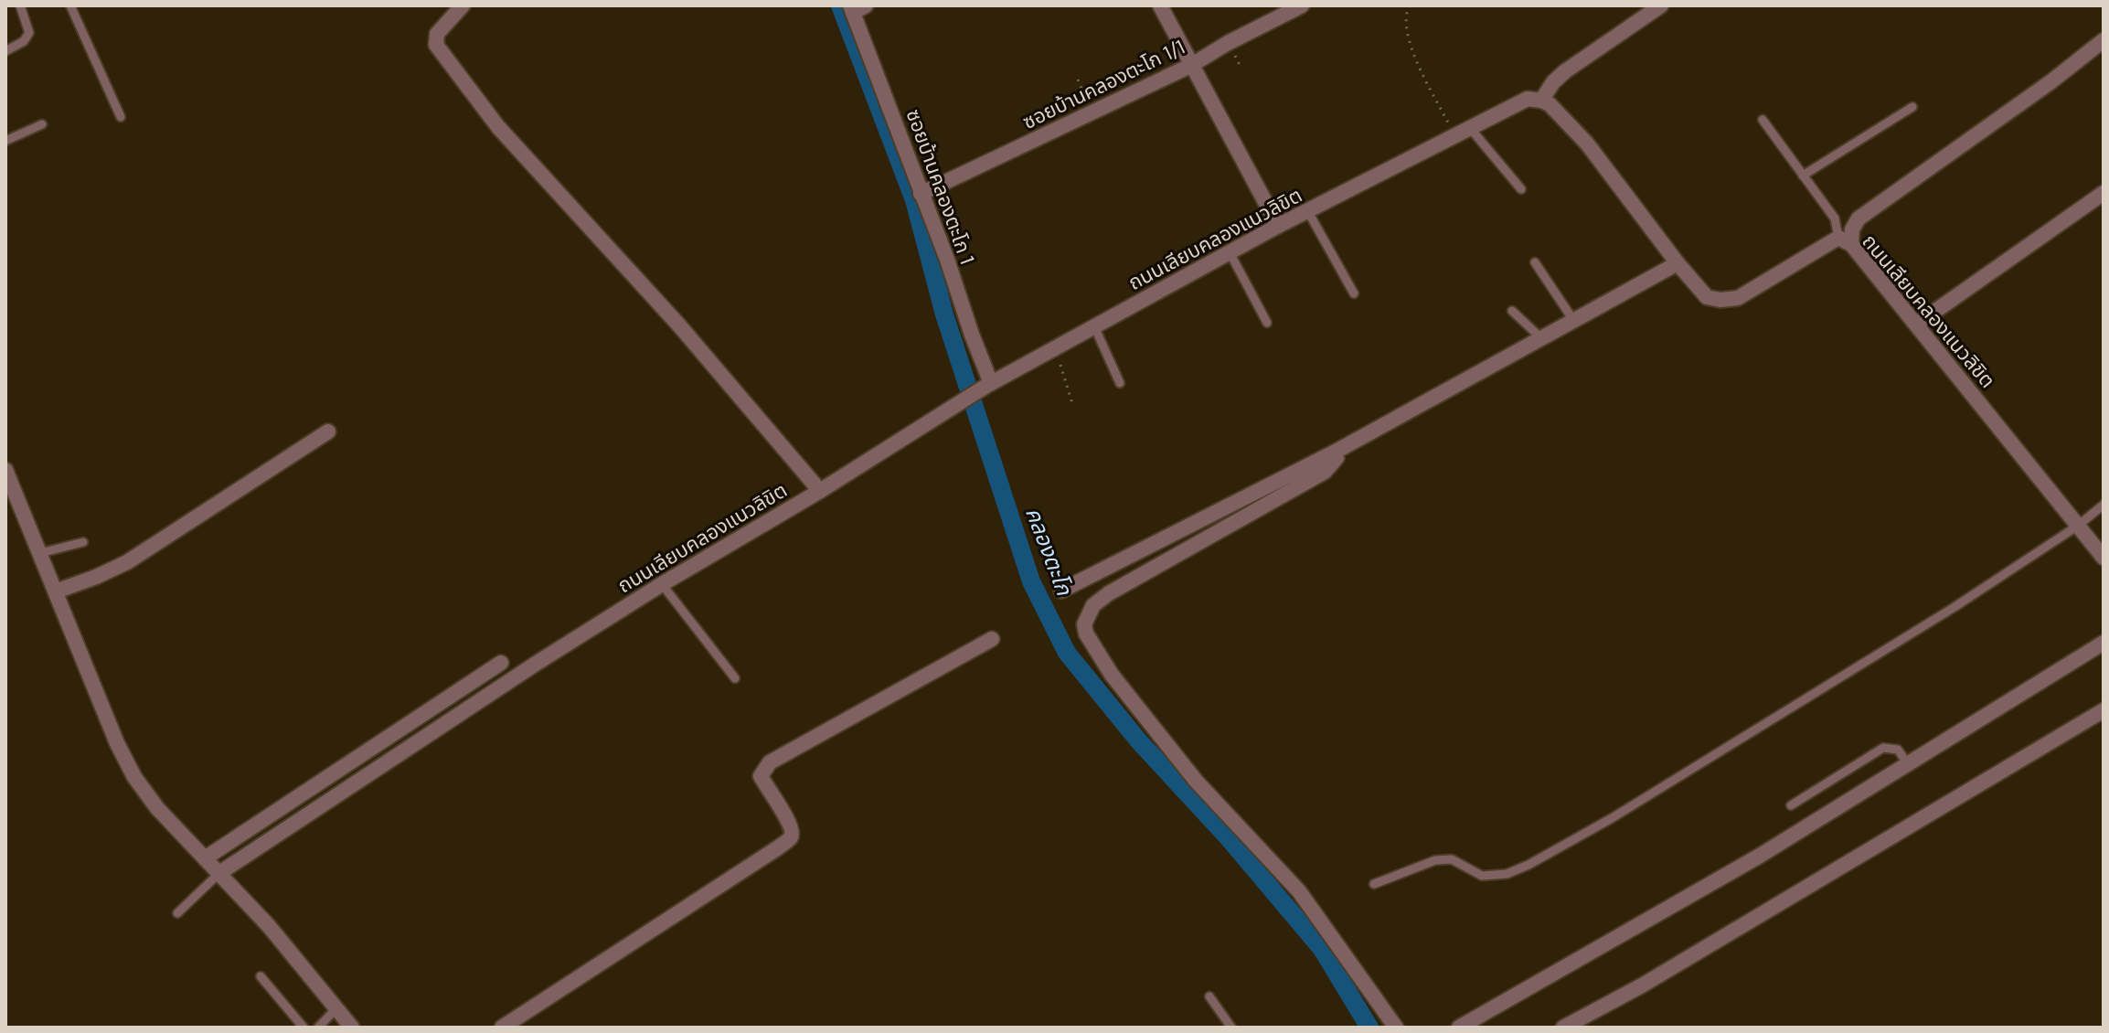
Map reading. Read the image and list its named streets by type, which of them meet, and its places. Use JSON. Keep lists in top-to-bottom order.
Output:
{
  "streets": {
    "street": ["ซอยบ้านคลองตะโก 1/1", "ซอยบ้านคลองตะโก 1", "ถนนเลียบคลองแนวลิขิต"]
  },
  "crossings": [
    ["ซอยบ้านคลองตะโก 1/1", "ซอยบ้านคลองตะโก 1"],
    ["ซอยบ้านคลองตะโก 1", "ถนนเลียบคลองแนวลิขิต"]
  ],
  "water": ["คลองตะโก"]
}
